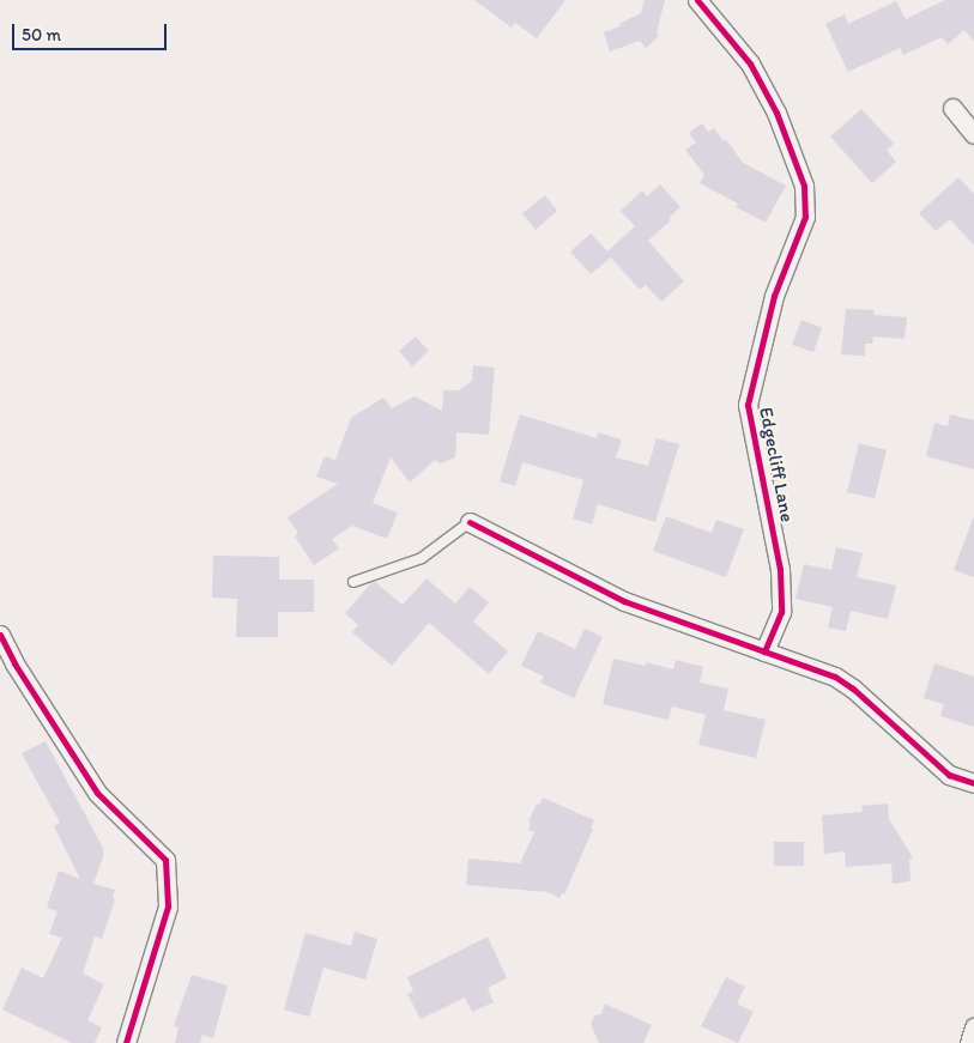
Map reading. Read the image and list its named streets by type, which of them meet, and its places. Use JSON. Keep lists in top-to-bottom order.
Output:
{
  "streets": {
    "street": ["Edgecliff Lane"]
  },
  "scale_bar": "50 m"
}
